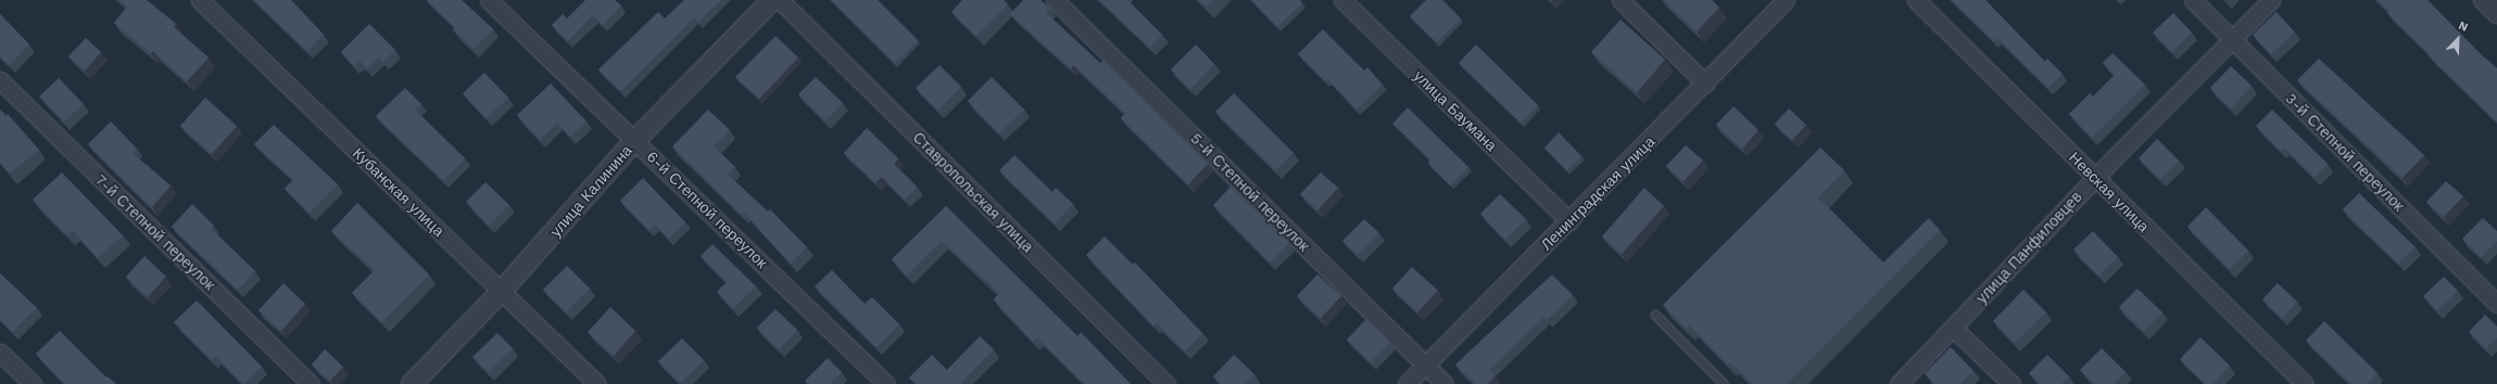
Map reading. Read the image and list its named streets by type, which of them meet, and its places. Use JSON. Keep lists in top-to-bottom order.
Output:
{
  "streets": {
    "street": [
      "улица Баумана",
      "3-й Степной переулок",
      "улица Калинина",
      "Кубанская улица",
      "Ставропольская улица",
      "5-й Степной переулок",
      "Невская улица",
      "Ленинградская улица",
      "6-й Степной переулок",
      "7-й Степной переулок",
      "улица Панфиловцев"
    ]
  },
  "crossings": [
    ["улица Баумана", "Ленинградская улица"],
    ["3-й Степной переулок", "улица Панфиловцев"],
    ["улица Калинина", "Кубанская улица"],
    ["улица Калинина", "6-й Степной переулок"],
    ["5-й Степной переулок", "Ленинградская улица"],
    ["Невская улица", "улица Панфиловцев"]
  ],
  "north": "top right"
}
